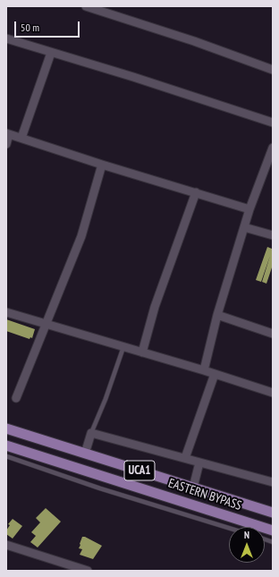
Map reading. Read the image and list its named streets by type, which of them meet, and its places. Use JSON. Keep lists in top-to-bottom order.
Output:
{
  "streets": {
    "main road": ["UCA1", "EASTERN BYPASS"]
  },
  "scale_bar": "50 m",
  "north": "top"
}
